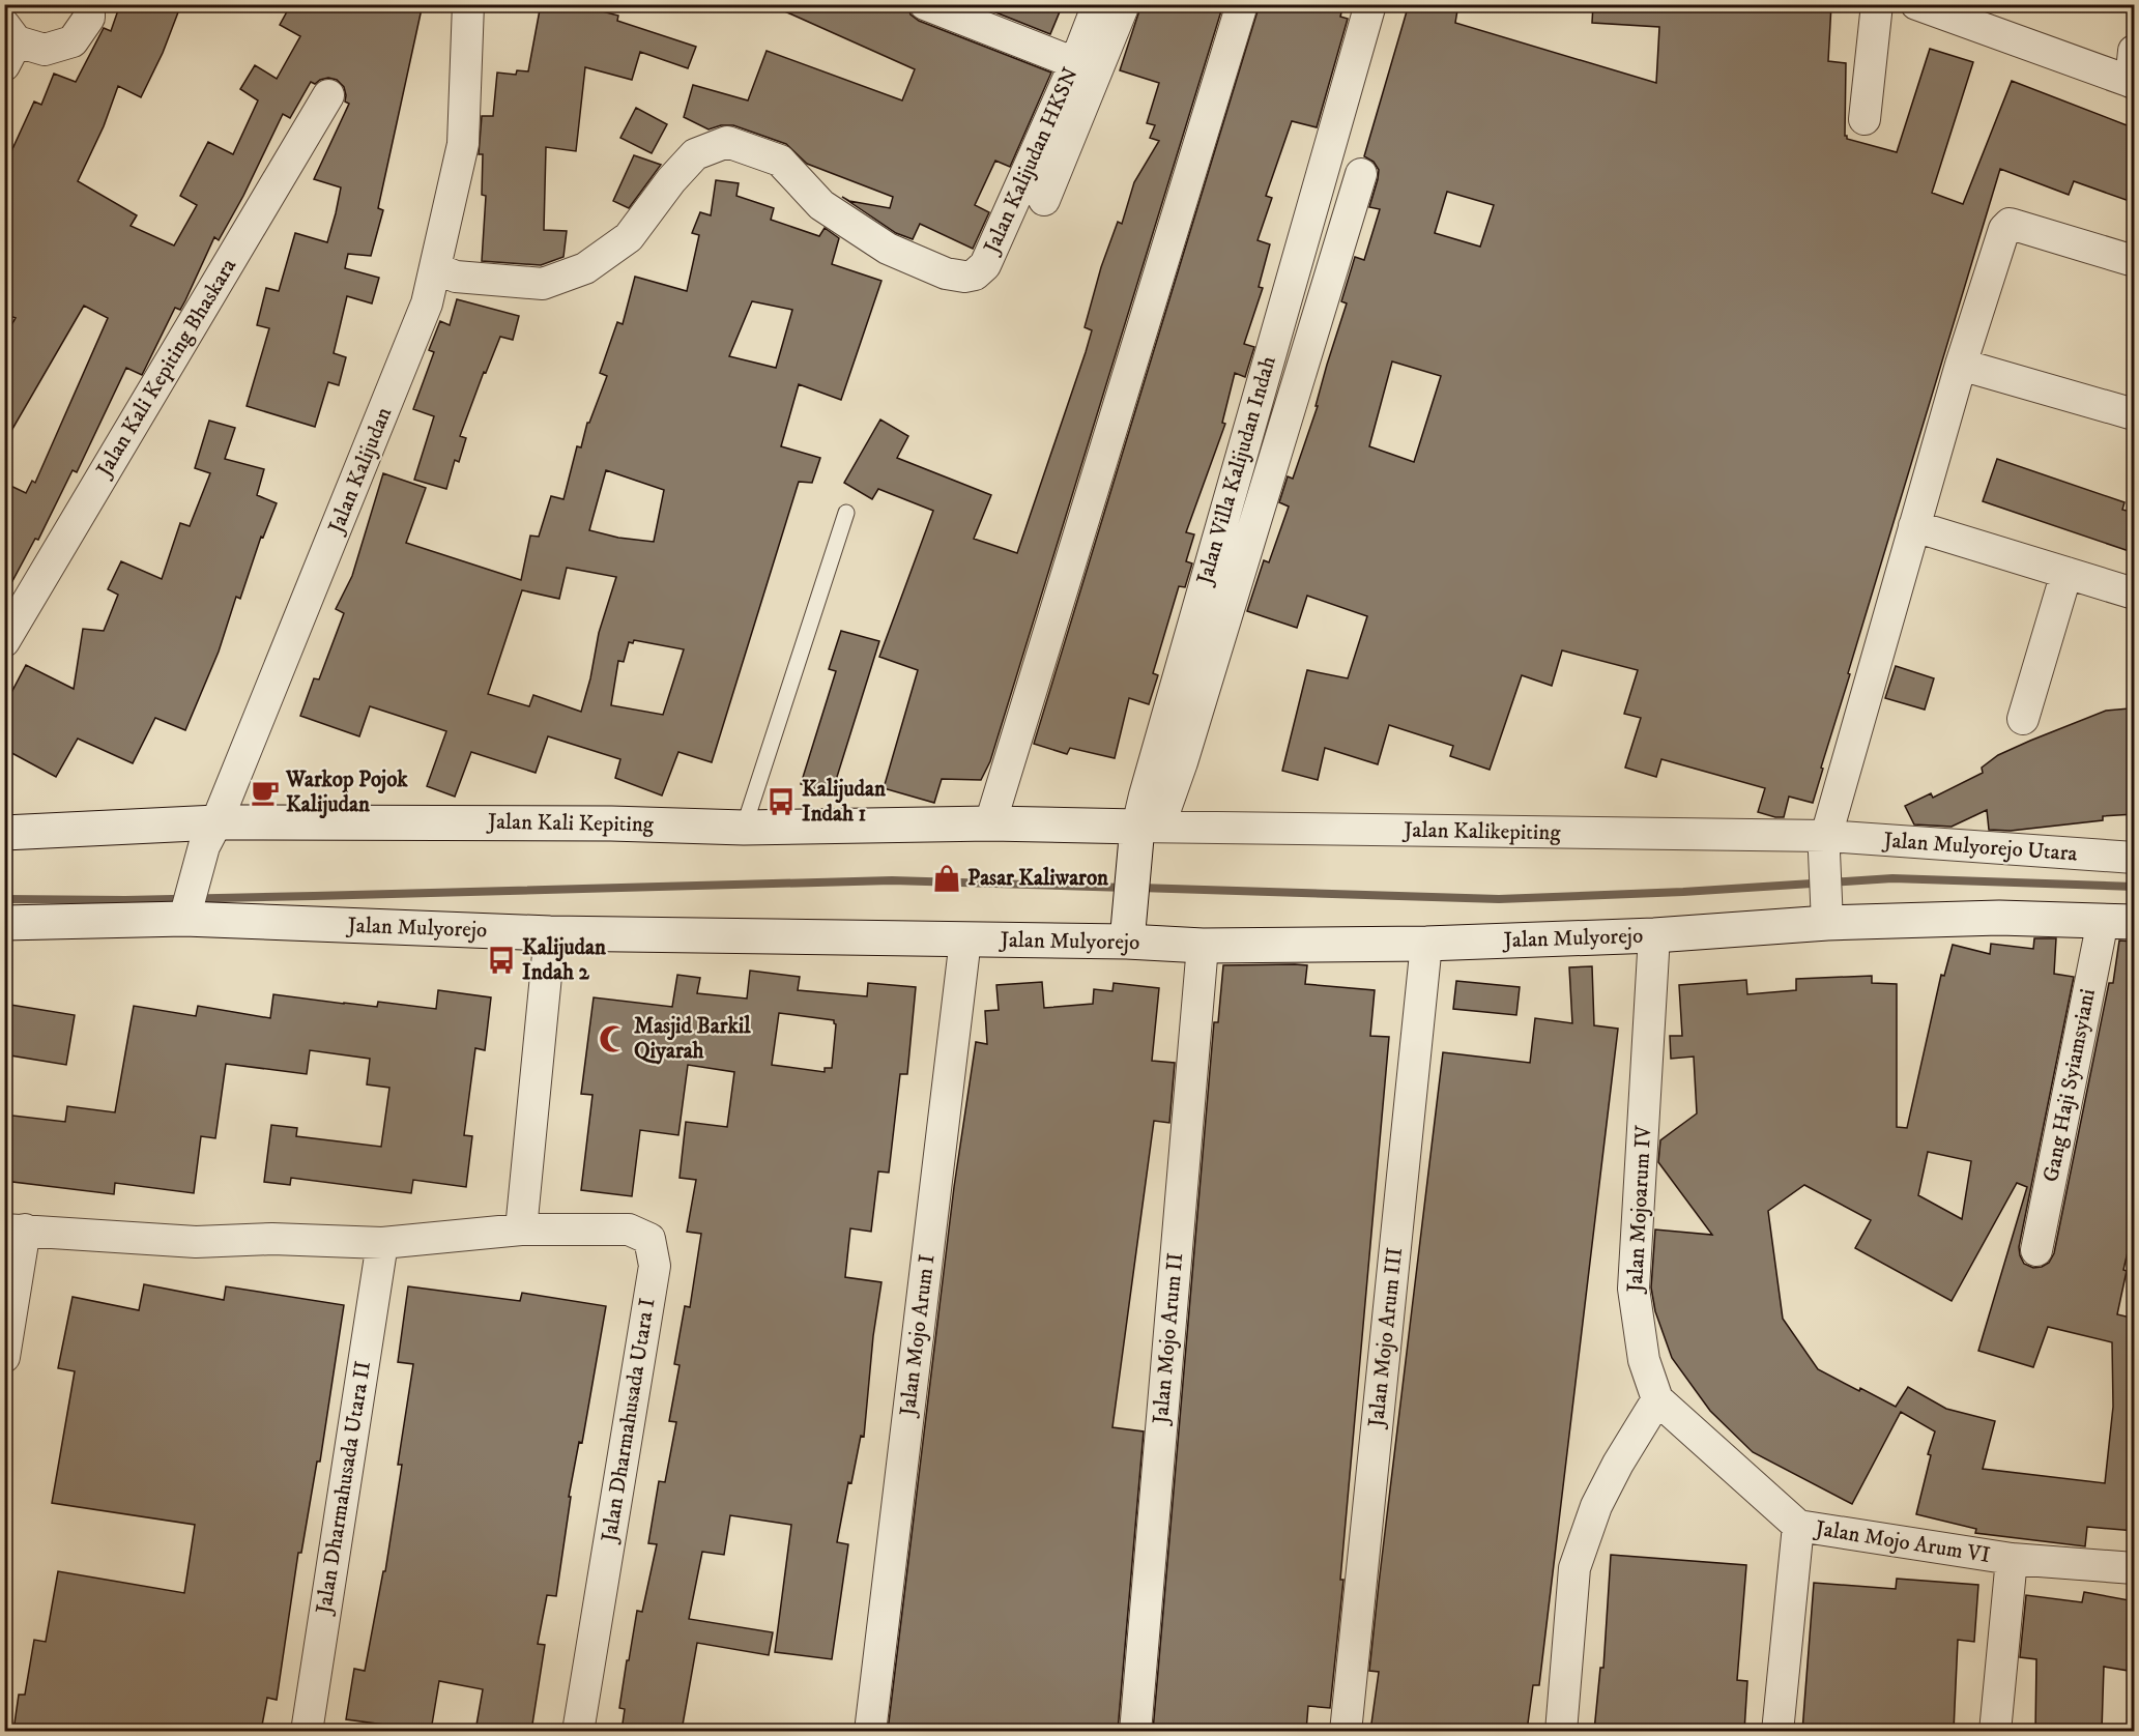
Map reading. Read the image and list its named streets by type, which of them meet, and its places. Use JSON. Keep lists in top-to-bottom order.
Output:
{
  "streets": {
    "main road": ["Jalan Villa Kalijudan Indah", "Jalan Kali Kepiting", "Jalan Mulyorejo"],
    "street": [
      "Jalan Kalijudan HKSN",
      "Jalan Kali Kepiting Bhaskara",
      "Jalan Kalijudan",
      "Jalan Kalikepiting",
      "Jalan Mulyorejo Utara",
      "Gang Haji Syiamsyiani",
      "Jalan Mojoarum IV",
      "Jalan Mojo Arum I",
      "Jalan Mojo Arum III",
      "Jalan Mojo Arum II",
      "Jalan Dharmahusada Utara I",
      "Jalan Dharmahusada Utara II",
      "Jalan Mojo Arum VI"
    ]
  },
  "crossings": [
    ["Jalan Kalijudan HKSN", "Jalan Kalijudan"],
    ["Jalan Kalijudan", "Jalan Kali Kepiting"],
    ["Jalan Kalijudan", "Jalan Mulyorejo"],
    ["Jalan Villa Kalijudan Indah", "Jalan Kali Kepiting"],
    ["Jalan Villa Kalijudan Indah", "Jalan Kalikepiting"],
    ["Jalan Villa Kalijudan Indah", "Jalan Mulyorejo"],
    ["Jalan Kali Kepiting", "Jalan Kalikepiting"],
    ["Jalan Kalikepiting", "Jalan Mulyorejo Utara"],
    ["Jalan Mulyorejo", "Gang Haji Syiamsyiani"],
    ["Jalan Mulyorejo", "Jalan Mojoarum IV"],
    ["Jalan Mulyorejo", "Jalan Mojo Arum I"],
    ["Jalan Mulyorejo", "Jalan Mojo Arum III"],
    ["Jalan Mulyorejo", "Jalan Mojo Arum II"],
    ["Jalan Mojoarum IV", "Jalan Mojo Arum VI"],
    ["Jalan Dharmahusada Utara I", "Jalan Dharmahusada Utara II"]
  ],
  "places": {
    "cafe": ["Warkop Pojok Kalijudan"],
    "bus stop": ["Kalijudan Indah 1", "Kalijudan Indah 2"],
    "shop": ["Pasar Kaliwaron"],
    "mosque": ["Masjid Barkil Qiyarah"]
  }
}
